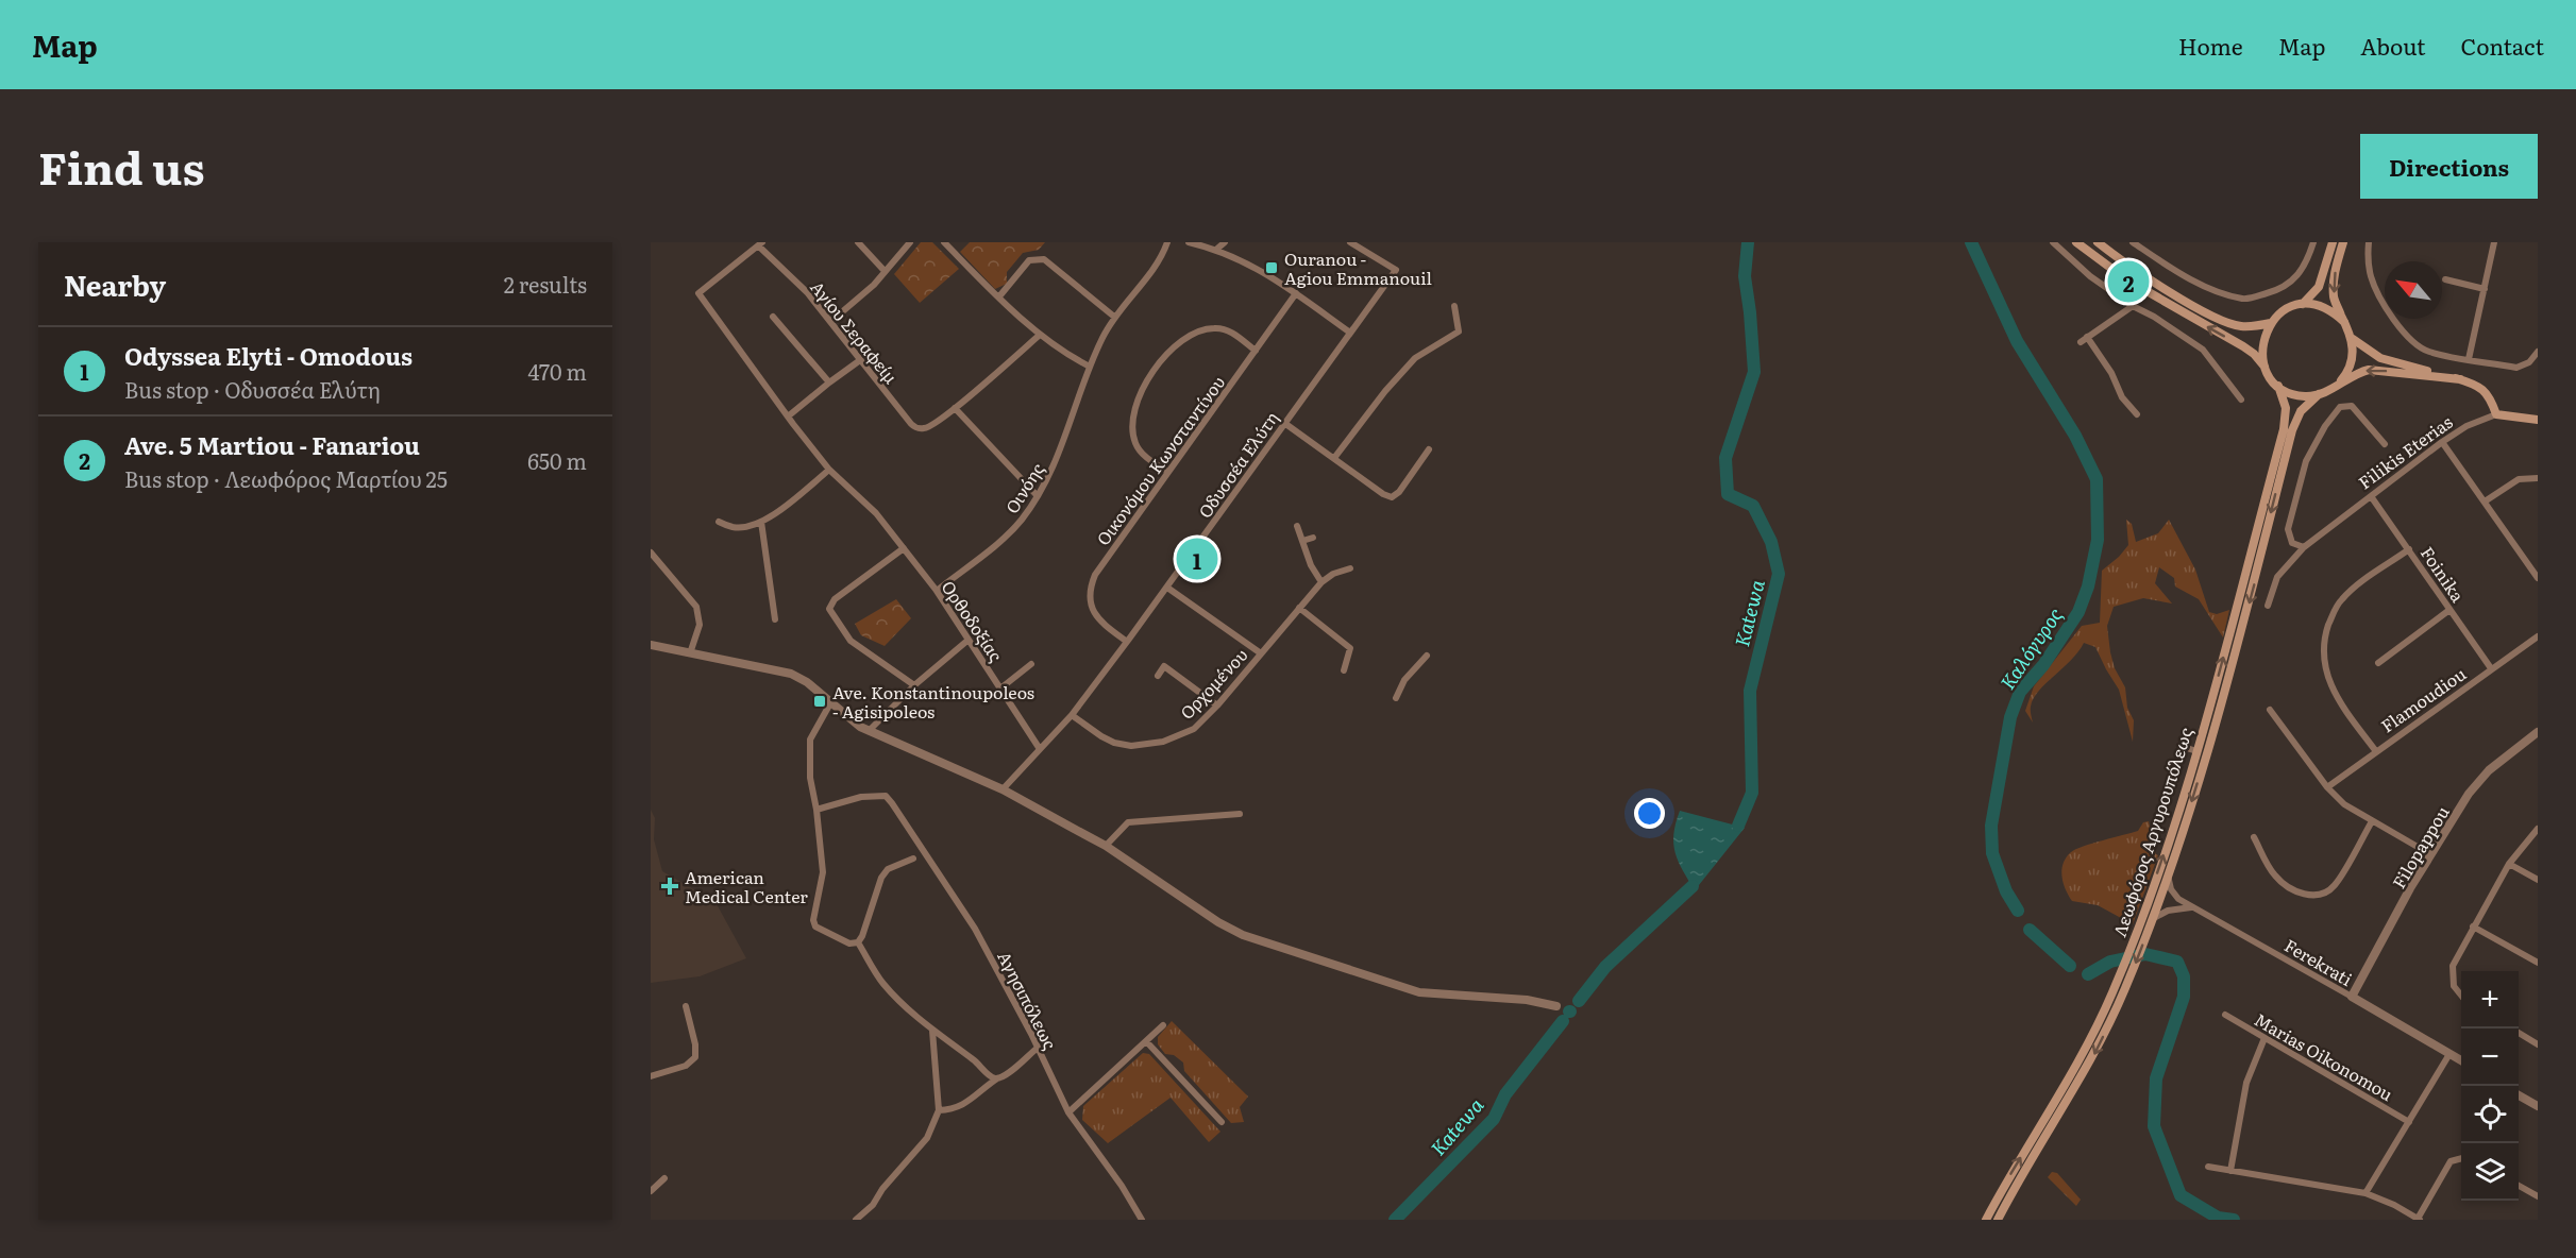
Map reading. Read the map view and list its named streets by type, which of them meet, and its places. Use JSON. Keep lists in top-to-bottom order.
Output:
{
  "streets": {
    "main road": ["Filikis Eterias", "Λεωφόρος Αργυρουπόλεως"],
    "street": [
      "Αγίου Σεραφείμ",
      "Οικονόμου Κωνσταντίνου",
      "Οδυσσέα Ελύτη",
      "Οινόης",
      "Foinika",
      "Ορθοδοξίας",
      "Ορχομένου",
      "Flamoudiou",
      "Filopappou",
      "Ferekrati",
      "Αγησιπόλεως",
      "Marias Oikonomou"
    ]
  },
  "crossings": [
    ["Αγίου Σεραφείμ", "Ορθοδοξίας"],
    ["Filikis Eterias", "Foinika"],
    ["Οικονόμου Κωνσταντίνου", "Οδυσσέα Ελύτη"],
    ["Οδυσσέα Ελύτη", "Ορθοδοξίας"],
    ["Οδυσσέα Ελύτη", "Ορχομένου"],
    ["Οινόης", "Ορθοδοξίας"],
    ["Foinika", "Flamoudiou"],
    ["Filopappou", "Ferekrati"]
  ],
  "water": ["Katewa", "Καλόγυρος"],
  "places": {
    "transit": ["Ouranou - Agiou Emmanouil", "Ave. Konstantinoupoleos - Agisipoleos"],
    "health": ["American Medical Center"]
  },
  "north": "top left",
  "page": {
    "header": "Map",
    "nav": [
      "Home",
      "Map",
      "About",
      "Contact"
    ],
    "title": "Find us",
    "buttons": "Directions",
    "heading": ["Nearby", "2 results"],
    "pins": ["2", "1"],
    "list": [
      {
        "mark": "1",
        "name": "Odyssea Elyti - Omodous",
        "note": "Bus stop · Οδυσσέα Ελύτη",
        "value": "470 m"
      },
      {
        "mark": "2",
        "name": "Ave. 5 Martiou - Fanariou",
        "note": "Bus stop · Λεωφόρος Μαρτίου 25",
        "value": "650 m"
      }
    ],
    "map_buttons": ["+", "−"]
  }
}
